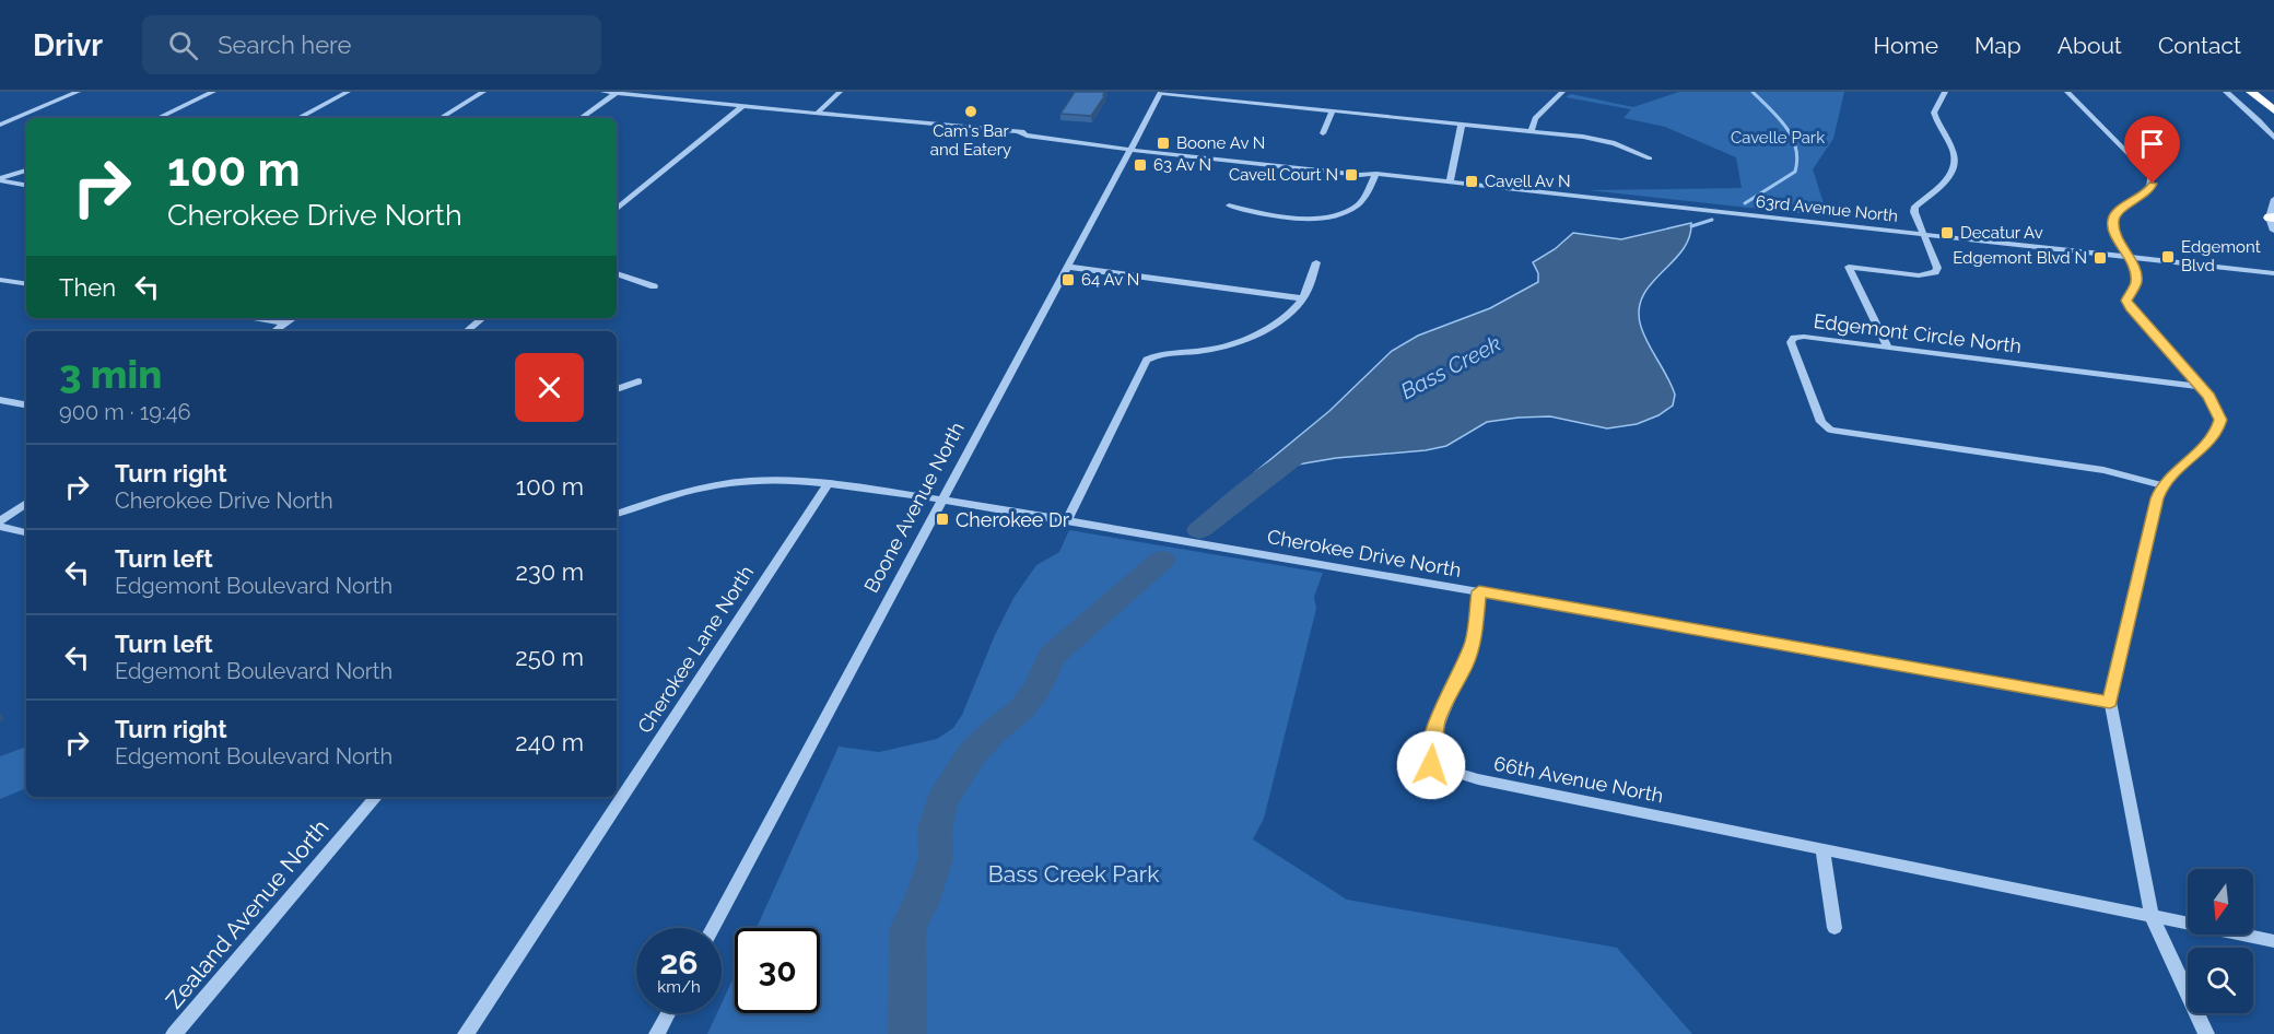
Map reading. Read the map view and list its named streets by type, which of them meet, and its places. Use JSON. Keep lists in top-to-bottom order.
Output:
{
  "streets": {
    "street": [
      "63rd Avenue North",
      "Edgemont Circle North",
      "Boone Avenue North",
      "Cherokee Drive North",
      "Cherokee Lane North",
      "66th Avenue North",
      "Zealand Avenue North"
    ]
  },
  "crossings": [
    ["63rd Avenue North", "Boone Avenue North"],
    ["Boone Avenue North", "Cherokee Drive North"],
    ["Cherokee Drive North", "Cherokee Lane North"],
    ["Cherokee Drive North", "66th Avenue North"]
  ],
  "water": ["Bass Creek"],
  "parks": ["Cavelle Park", "Bass Creek Park"],
  "places": {
    "other": ["Cam's Bar and Eatery"],
    "transit": [
      "Boone Av N",
      "63 Av N",
      "Cavell Court N",
      "Cavell Av N",
      "Decatur Av",
      "Edgemont Blvd",
      "Edgemont Blvd N",
      "64 Av N",
      "Cherokee Dr"
    ]
  },
  "north": "bottom",
  "page": {
    "header": "Drivr",
    "search": "Search here",
    "nav": [
      "Home",
      "Map",
      "About",
      "Contact"
    ],
    "turn": ["100 m", "Cherokee Drive North"],
    "then": "Then",
    "heading": ["3 min", "900 m · 19:46"],
    "list": [
      {
        "name": "Turn right",
        "note": "Cherokee Drive North",
        "value": "100 m"
      },
      {
        "name": "Turn left",
        "note": "Edgemont Boulevard North",
        "value": "230 m"
      },
      {
        "name": "Turn left",
        "note": "Edgemont Boulevard North",
        "value": "250 m"
      },
      {
        "name": "Turn right",
        "note": "Edgemont Boulevard North",
        "value": "240 m"
      }
    ],
    "speed": "26 km/h",
    "limit": "30"
  }
}
